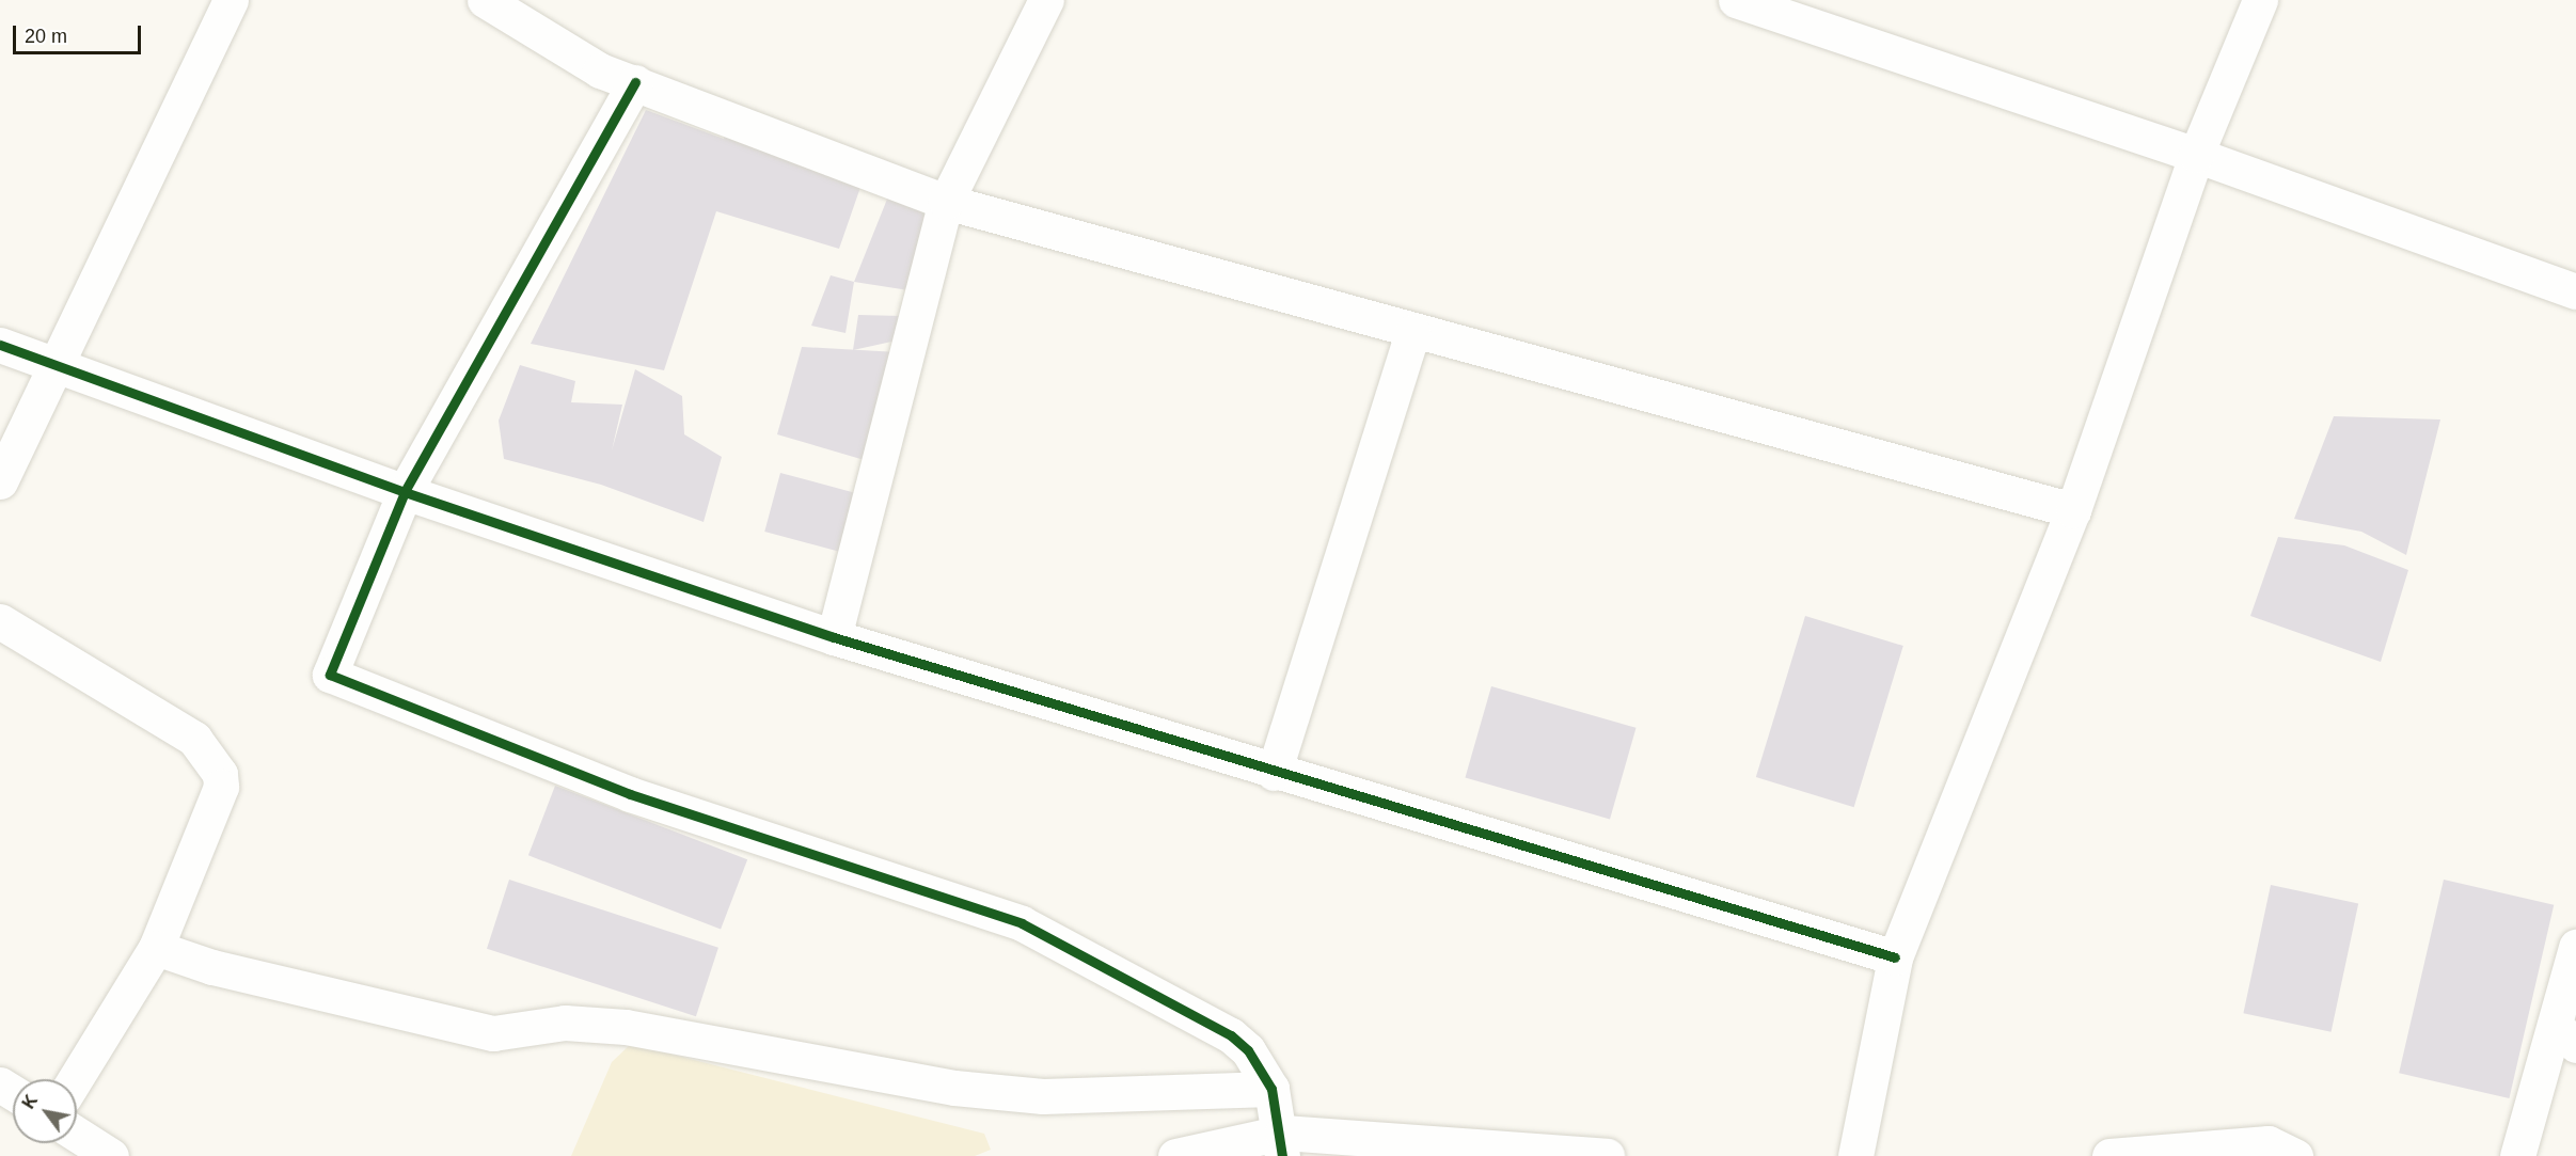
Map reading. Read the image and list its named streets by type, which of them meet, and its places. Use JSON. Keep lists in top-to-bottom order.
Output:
{
  "scale_bar": "20 m",
  "north": "top left"
}
